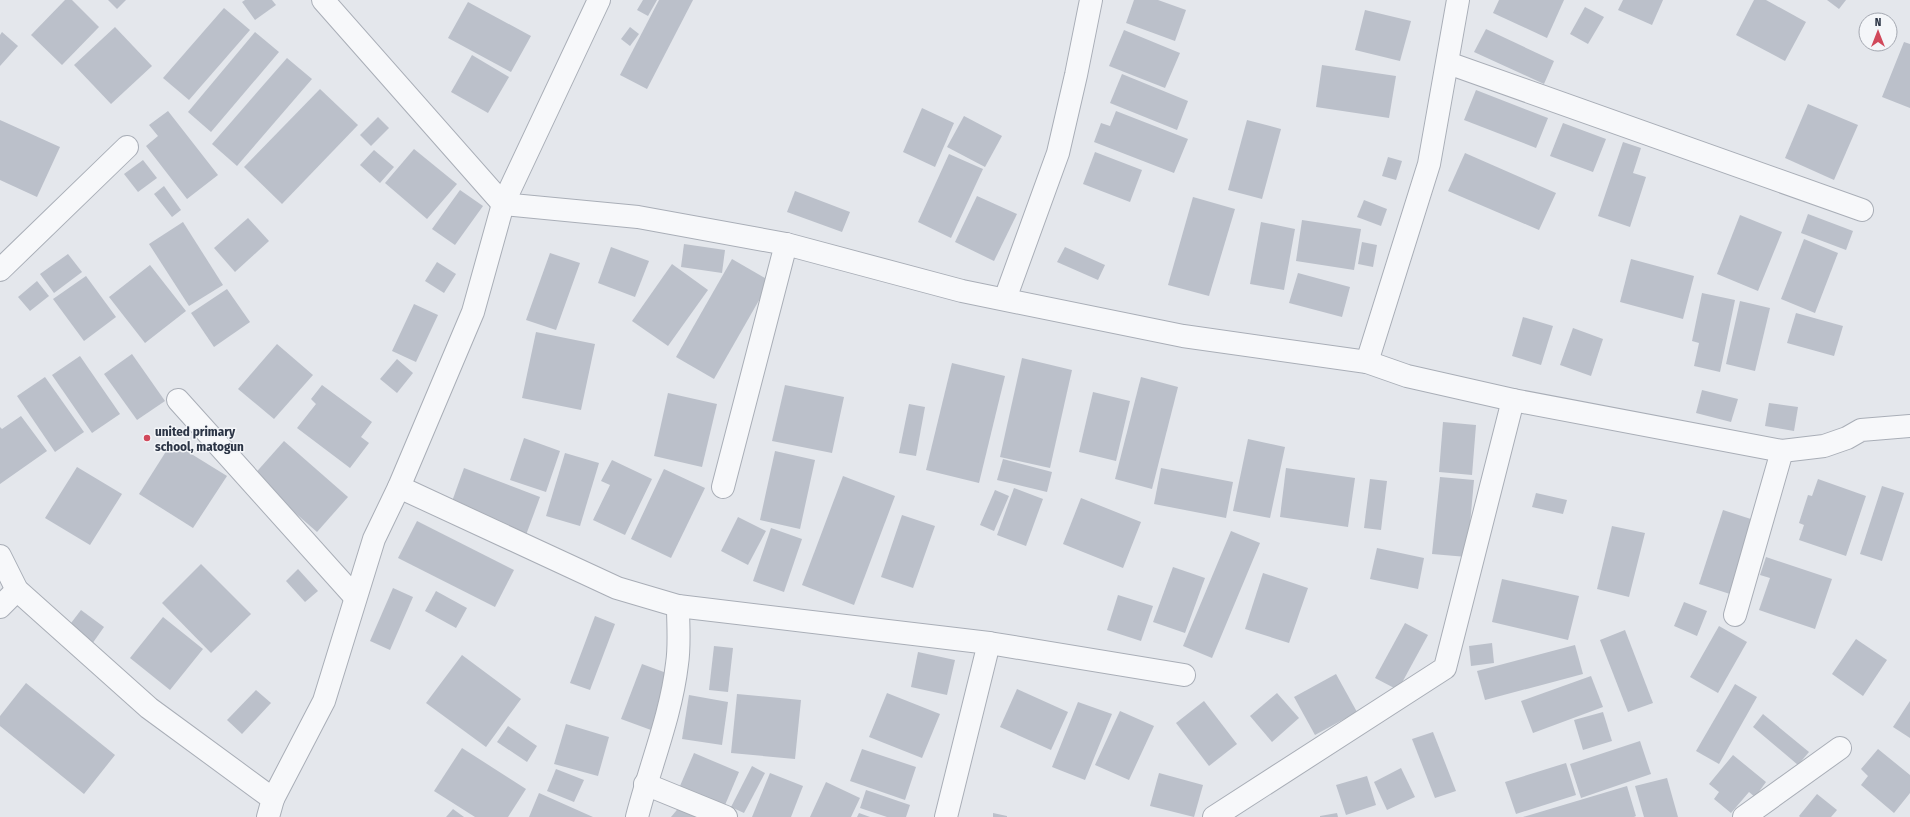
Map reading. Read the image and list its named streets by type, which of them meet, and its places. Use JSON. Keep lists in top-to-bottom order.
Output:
{
  "places": ["united primary school, matogun"],
  "north": "top"
}
